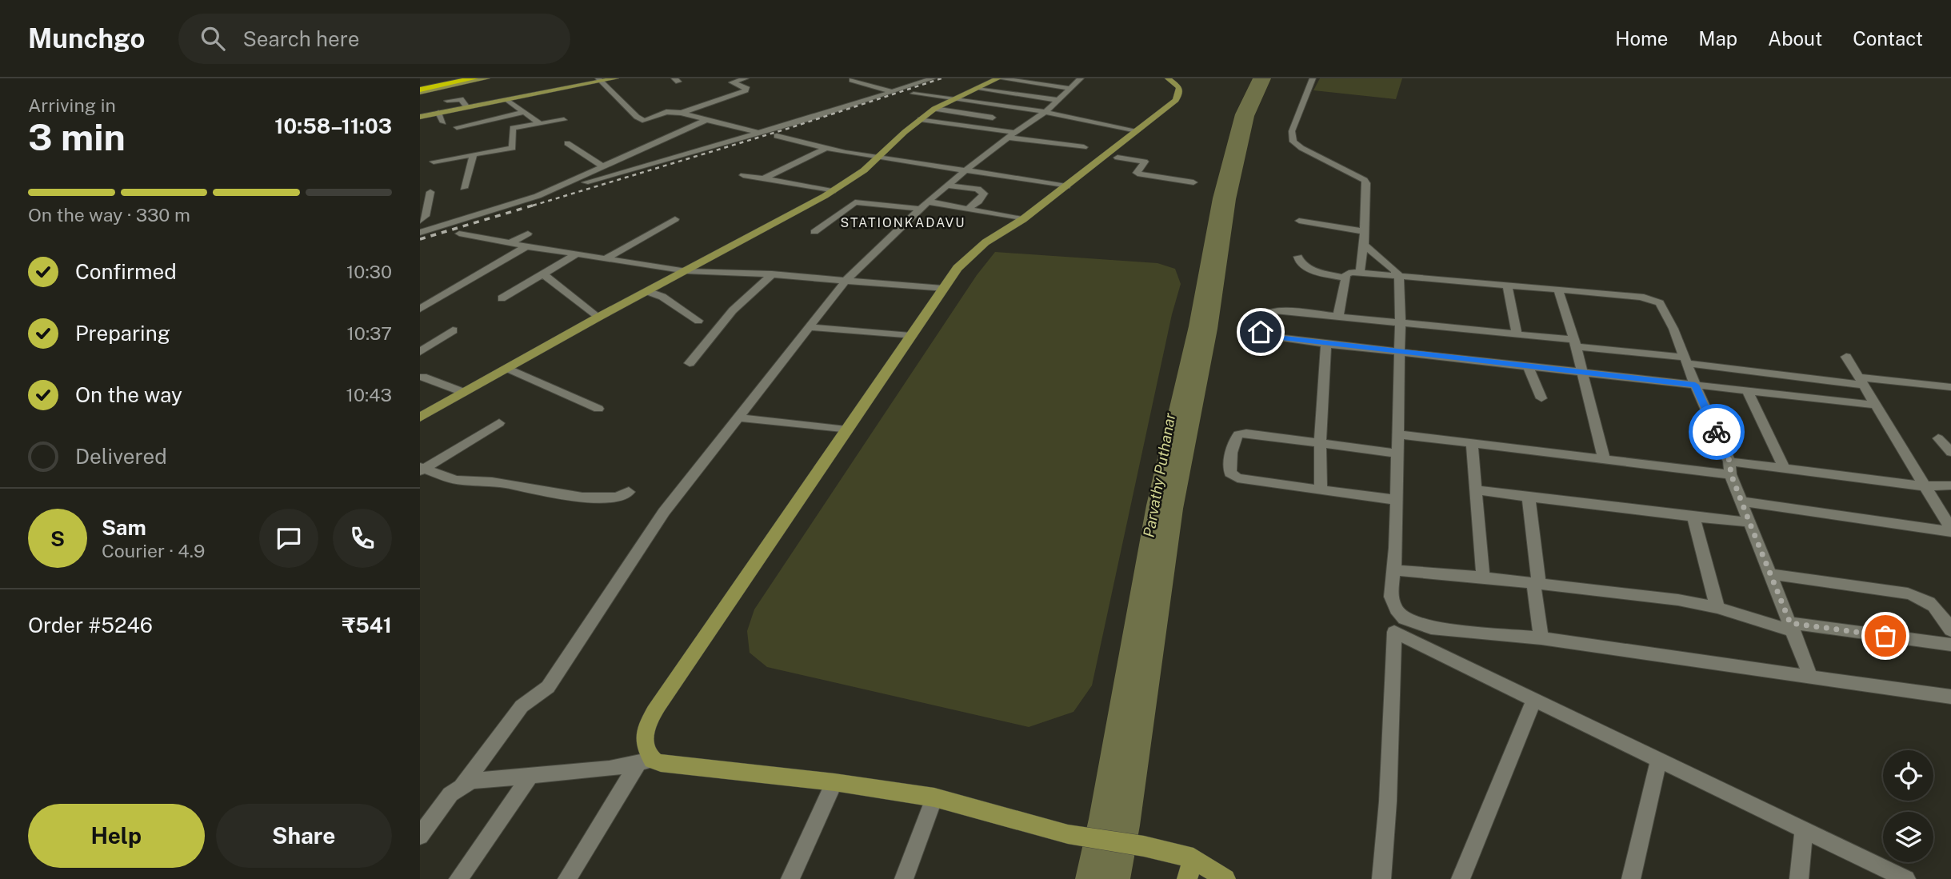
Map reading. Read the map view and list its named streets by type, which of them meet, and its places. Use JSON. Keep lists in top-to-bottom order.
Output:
{
  "districts": ["STATIONKADAVU"],
  "water": ["Parvathy Puthanar"],
  "page": {
    "header": "Munchgo",
    "search": "Search here",
    "nav": [
      "Home",
      "Map",
      "About",
      "Contact"
    ],
    "heading": ["3 min", "Arriving in", "10:58–11:03"],
    "panel": [
      "Sam",
      "Courier · 4.9",
      "Order #5246",
      "₹541"
    ],
    "bar": "On the way · 330 m",
    "list": [
      ["Confirmed", "10:30"],
      ["Preparing", "10:37"],
      ["On the way", "10:43"],
      "Delivered"
    ],
    "round": "S",
    "buttons": ["Help", "Share"]
  }
}
